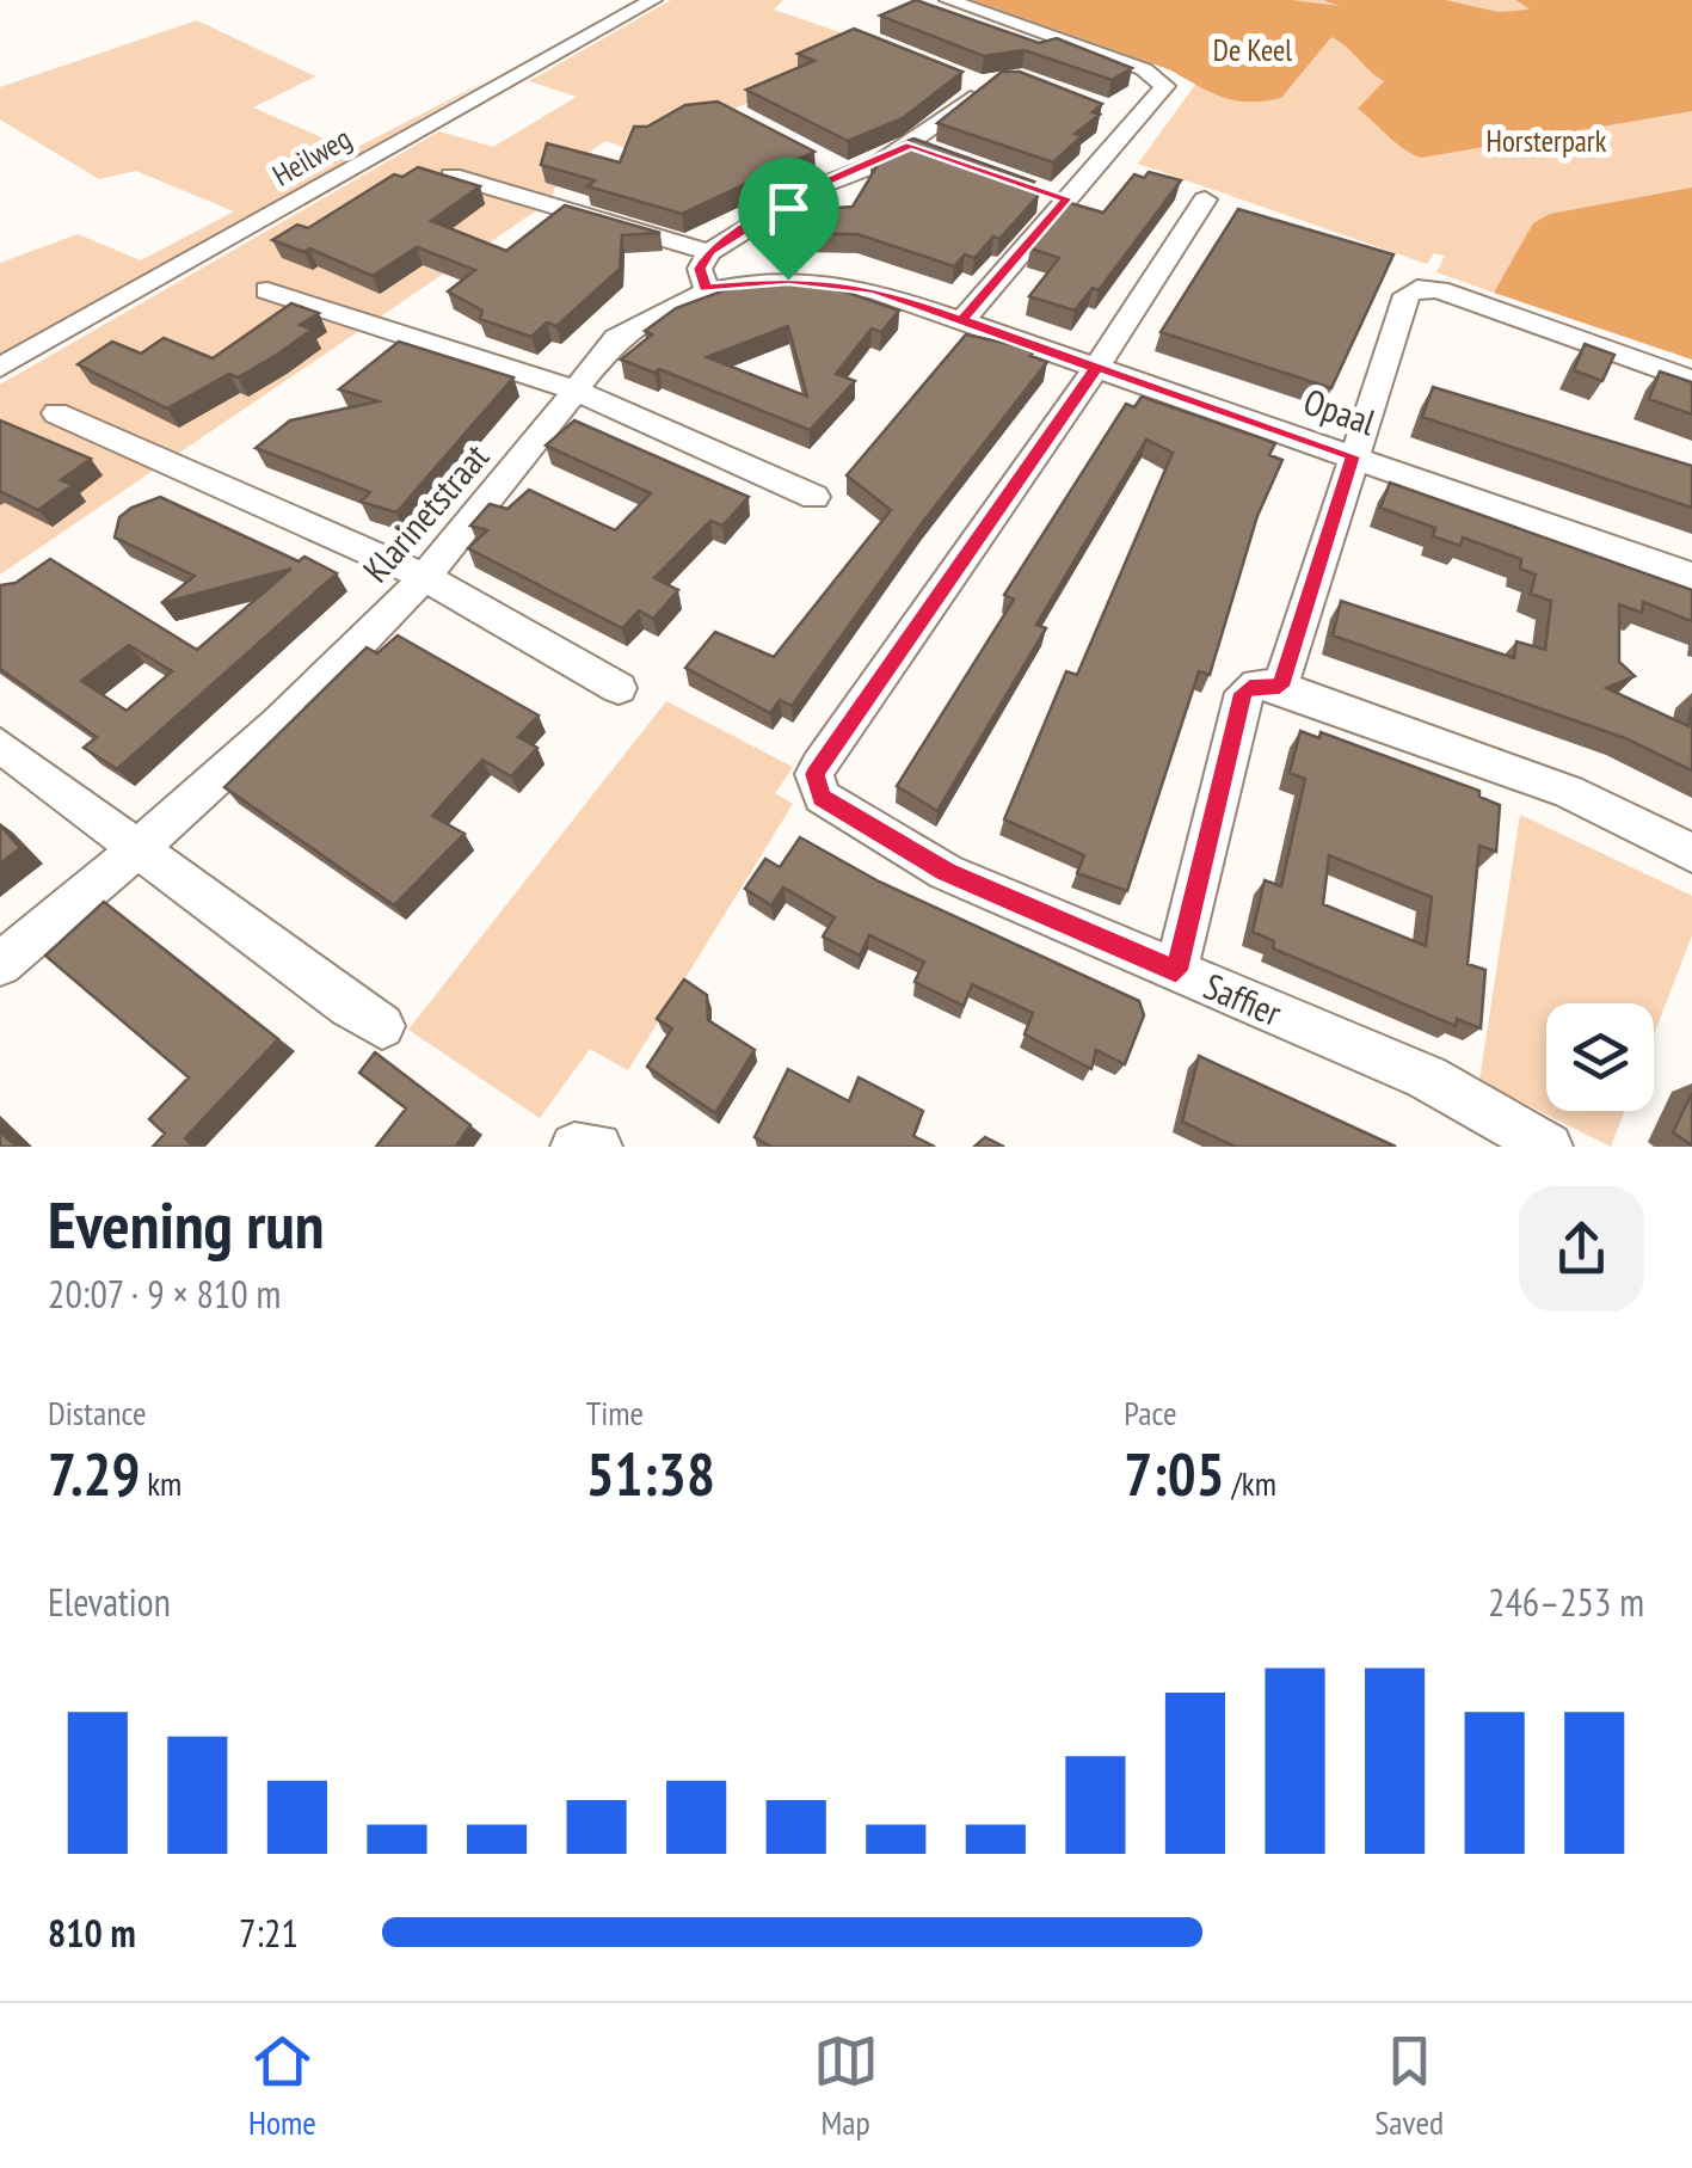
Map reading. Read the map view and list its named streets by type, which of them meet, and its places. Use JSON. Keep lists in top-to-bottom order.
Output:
{
  "streets": {
    "street": [
      "Heilweg",
      "Opaal",
      "Klarinetstraat",
      "Saffier"
    ]
  },
  "crossings": [
    ["Opaal", "Klarinetstraat"],
    ["Opaal", "Saffier"]
  ],
  "parks": ["De Keel", "Horsterpark"],
  "page": {
    "heading": ["Evening run", "20:07 · 9 × 810 m"],
    "stats": [
      ["Distance", "7.29 km"],
      ["Time", "51:38"],
      ["Pace", "7:05 /km"]
    ],
    "chart": ["Elevation", "246–253 m"],
    "list": [
      {
        "name": "810 m",
        "note": "7:21"
      }
    ],
    "tabs": ["Home", "Map", "Saved"]
  }
}
